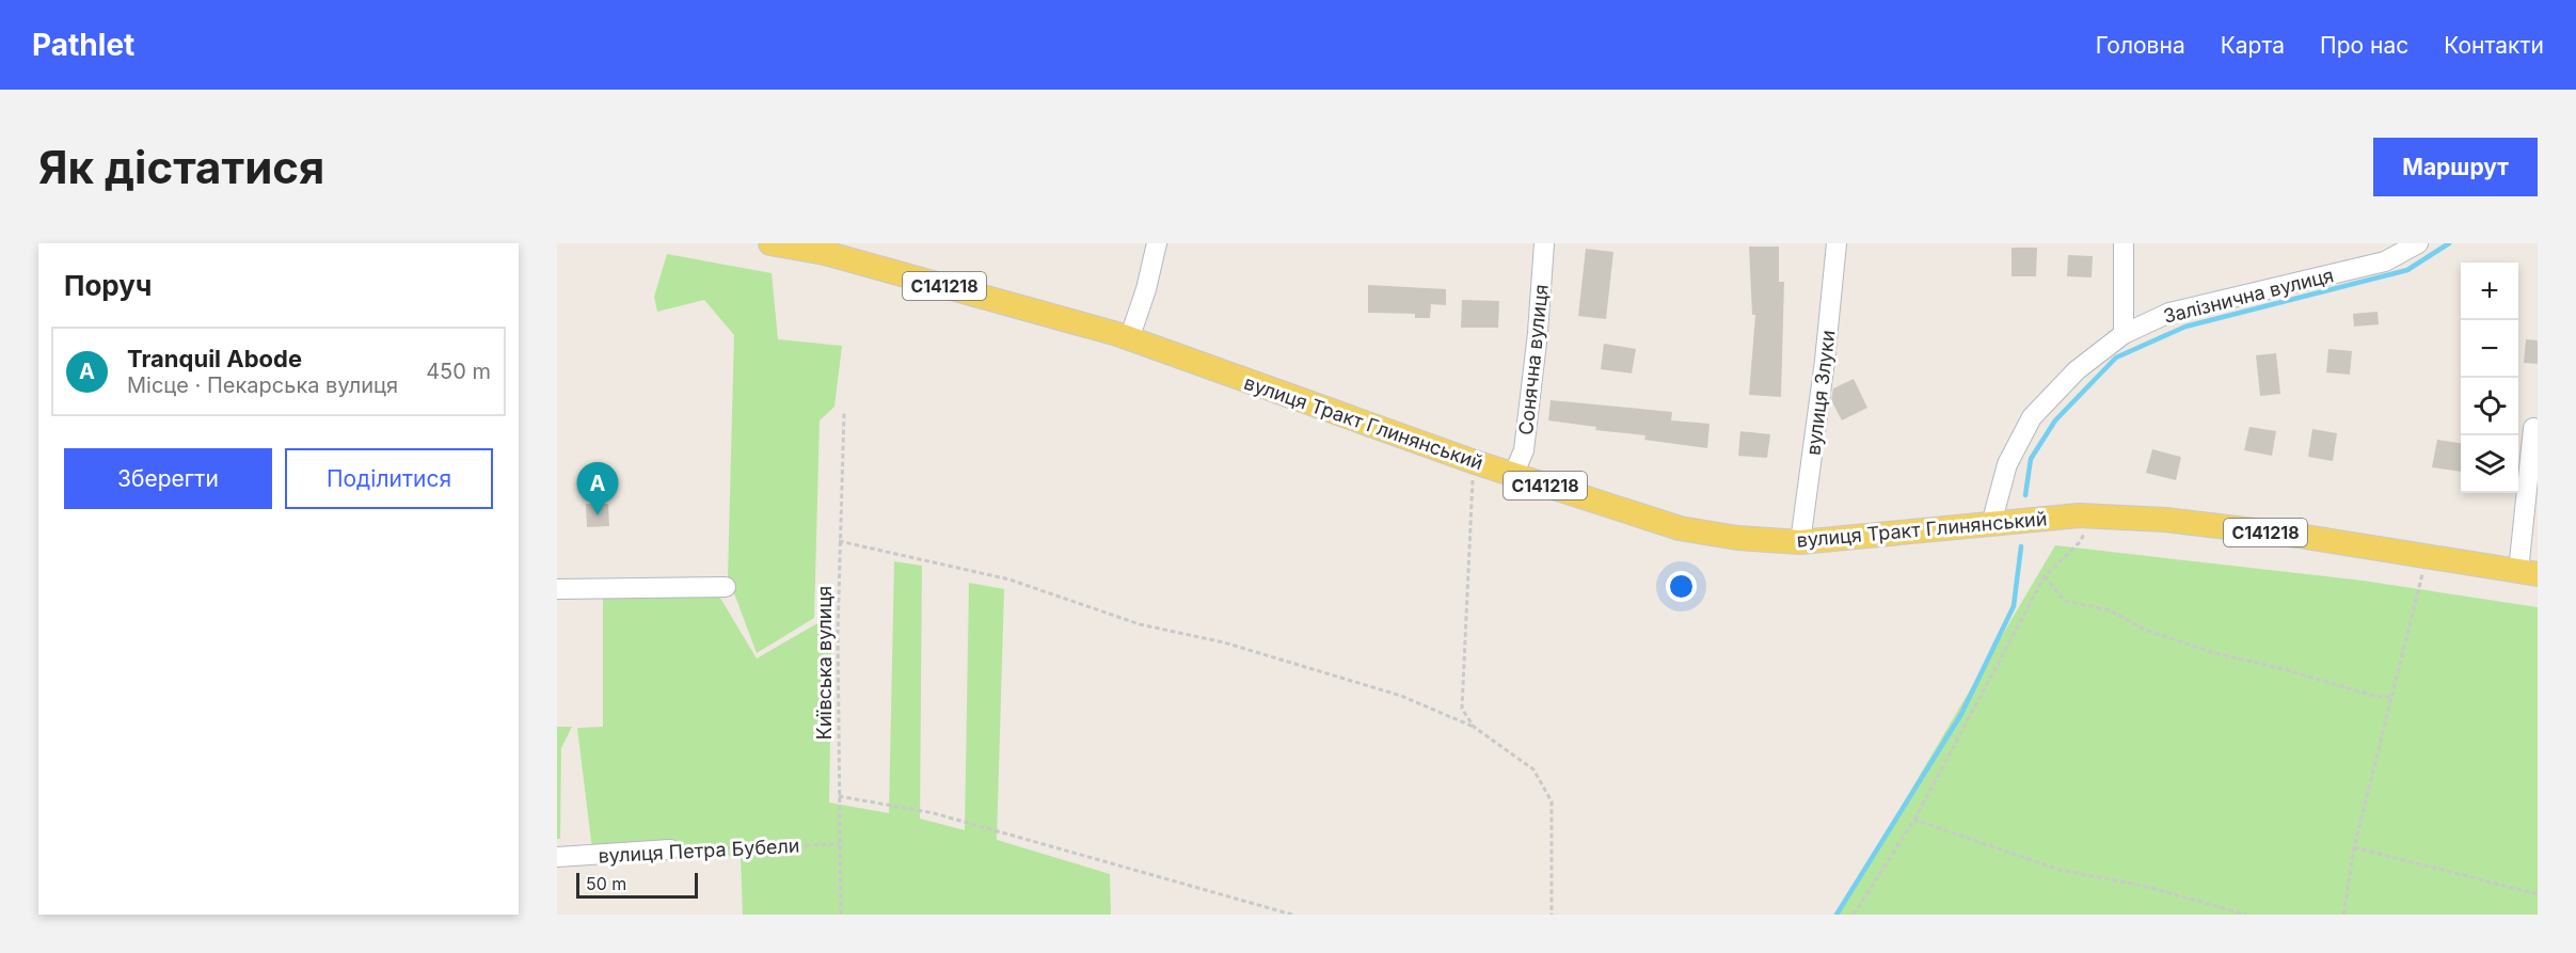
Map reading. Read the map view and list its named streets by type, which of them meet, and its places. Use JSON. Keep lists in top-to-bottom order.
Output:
{
  "streets": {
    "main road": ["С141218", "вулиця Тракт Глинянський"],
    "street": [
      "Залізнична вулиця",
      "Сонячна вулиця",
      "вулиця Злуки",
      "вулиця Петра Бубели"
    ],
    "path": ["Київська вулиця"]
  },
  "crossings": [
    ["Залізнична вулиця", "вулиця Тракт Глинянський"],
    ["Сонячна вулиця", "вулиця Тракт Глинянський"],
    ["вулиця Злуки", "вулиця Тракт Глинянський"],
    ["Київська вулиця", "вулиця Петра Бубели"]
  ],
  "scale_bar": "50 m",
  "page": {
    "header": "Pathlet",
    "nav": [
      "Головна",
      "Карта",
      "Про нас",
      "Контакти"
    ],
    "buttons": [
      "Маршрут",
      ["Зберегти", "Поділитися"]
    ],
    "title": "Як дістатися",
    "heading": "Поруч",
    "map_buttons": ["+", "−"],
    "list": [
      {
        "mark": "A",
        "name": "Tranquil Abode",
        "note": "Місце · Пекарська вулиця",
        "value": "450 m"
      }
    ],
    "pins": "A",
    "scale": "50 m"
  }
}
